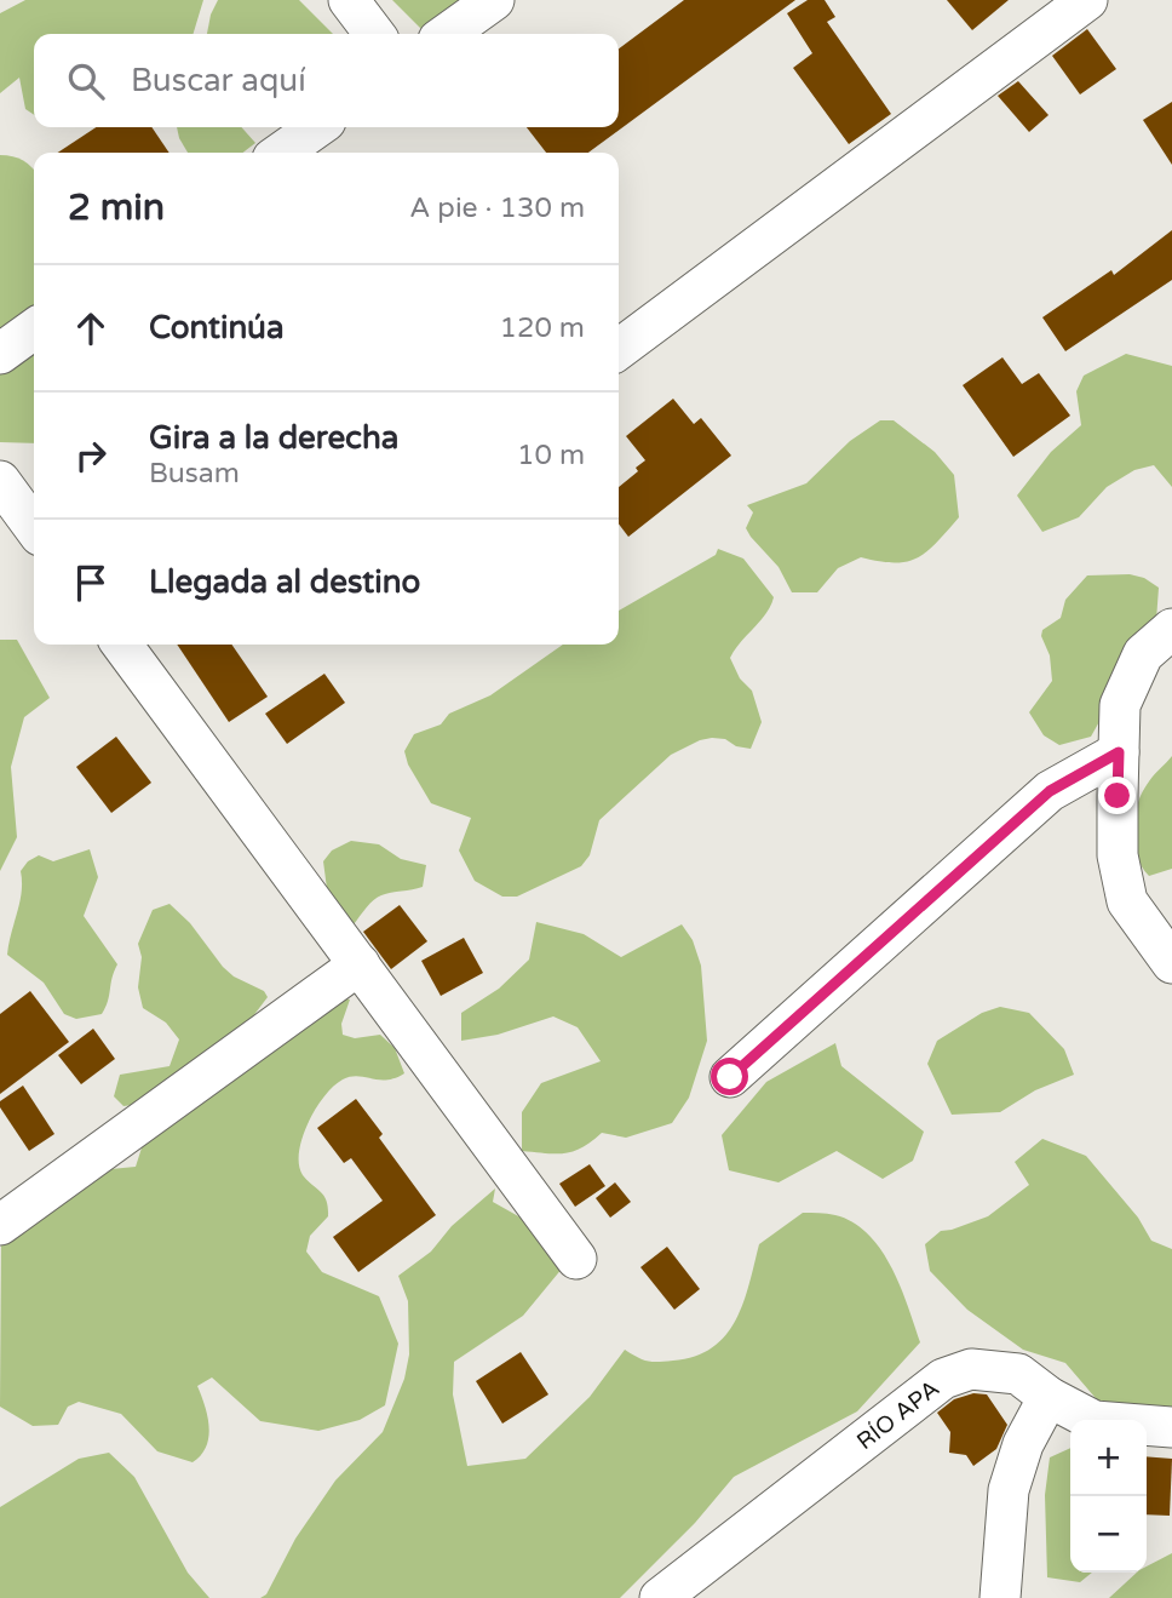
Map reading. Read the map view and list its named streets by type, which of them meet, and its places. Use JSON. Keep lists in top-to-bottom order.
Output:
{
  "streets": {
    "street": ["RÍO APA"]
  },
  "page": {
    "search": "Buscar aquí",
    "heading": ["2 min", "A pie · 130 m"],
    "list": [
      ["Continúa", "120 m"],
      ["Gira a la derecha", "Busam", "10 m"],
      "Llegada al destino"
    ],
    "map_buttons": ["+", "−"]
  }
}
